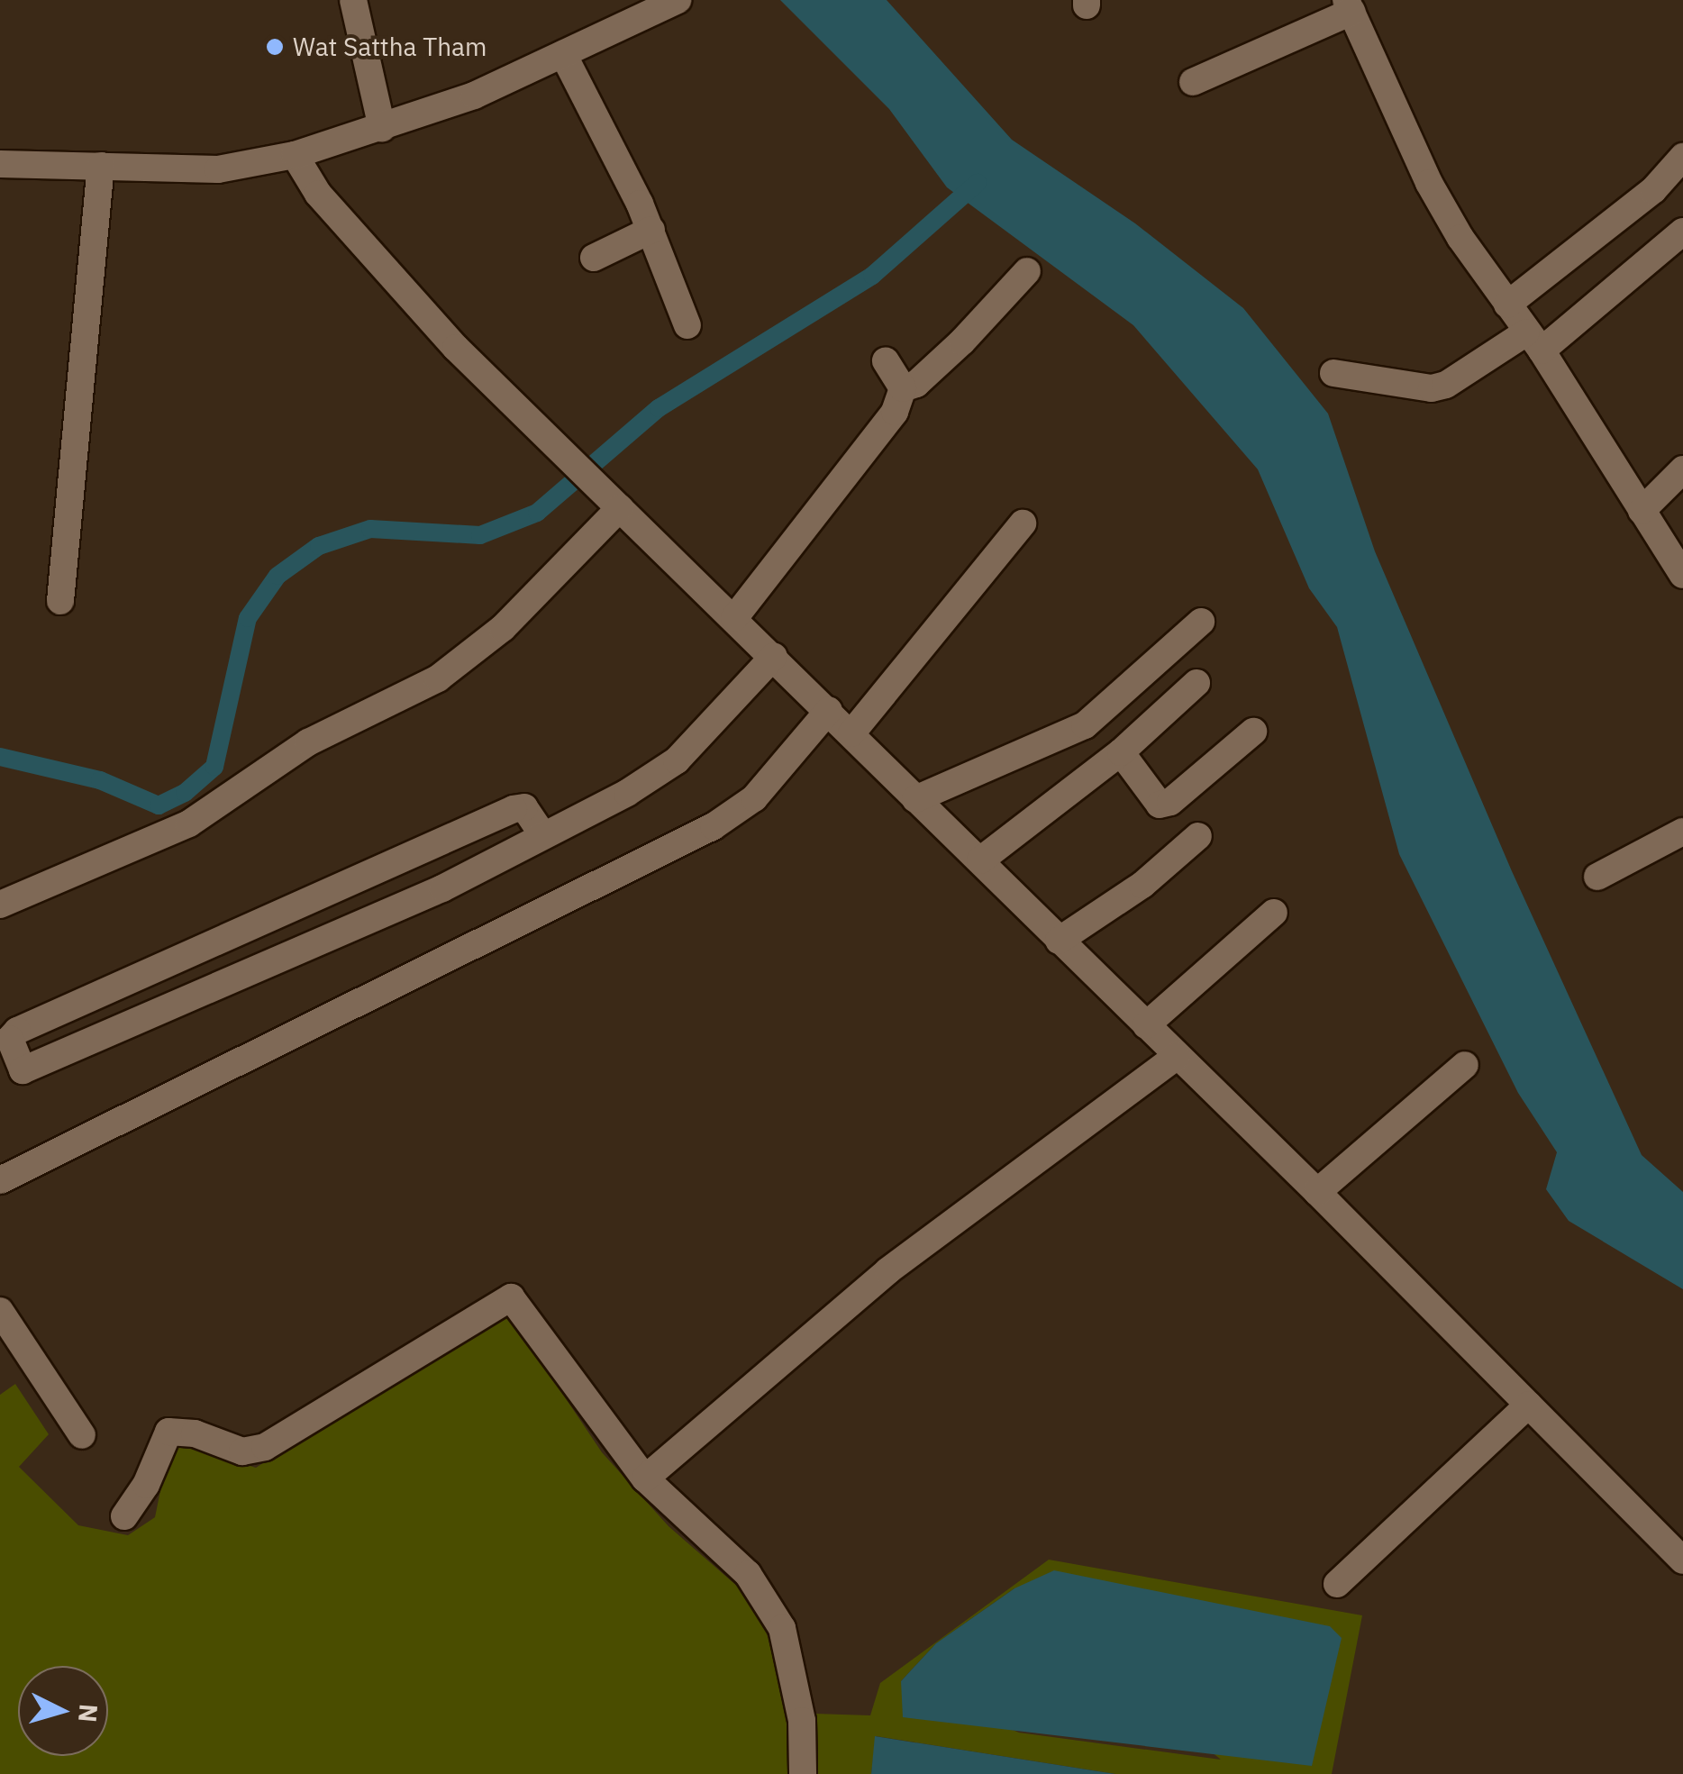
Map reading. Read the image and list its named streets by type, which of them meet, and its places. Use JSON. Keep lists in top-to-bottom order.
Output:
{
  "places": ["Wat Sattha Tham"],
  "north": "right"
}
